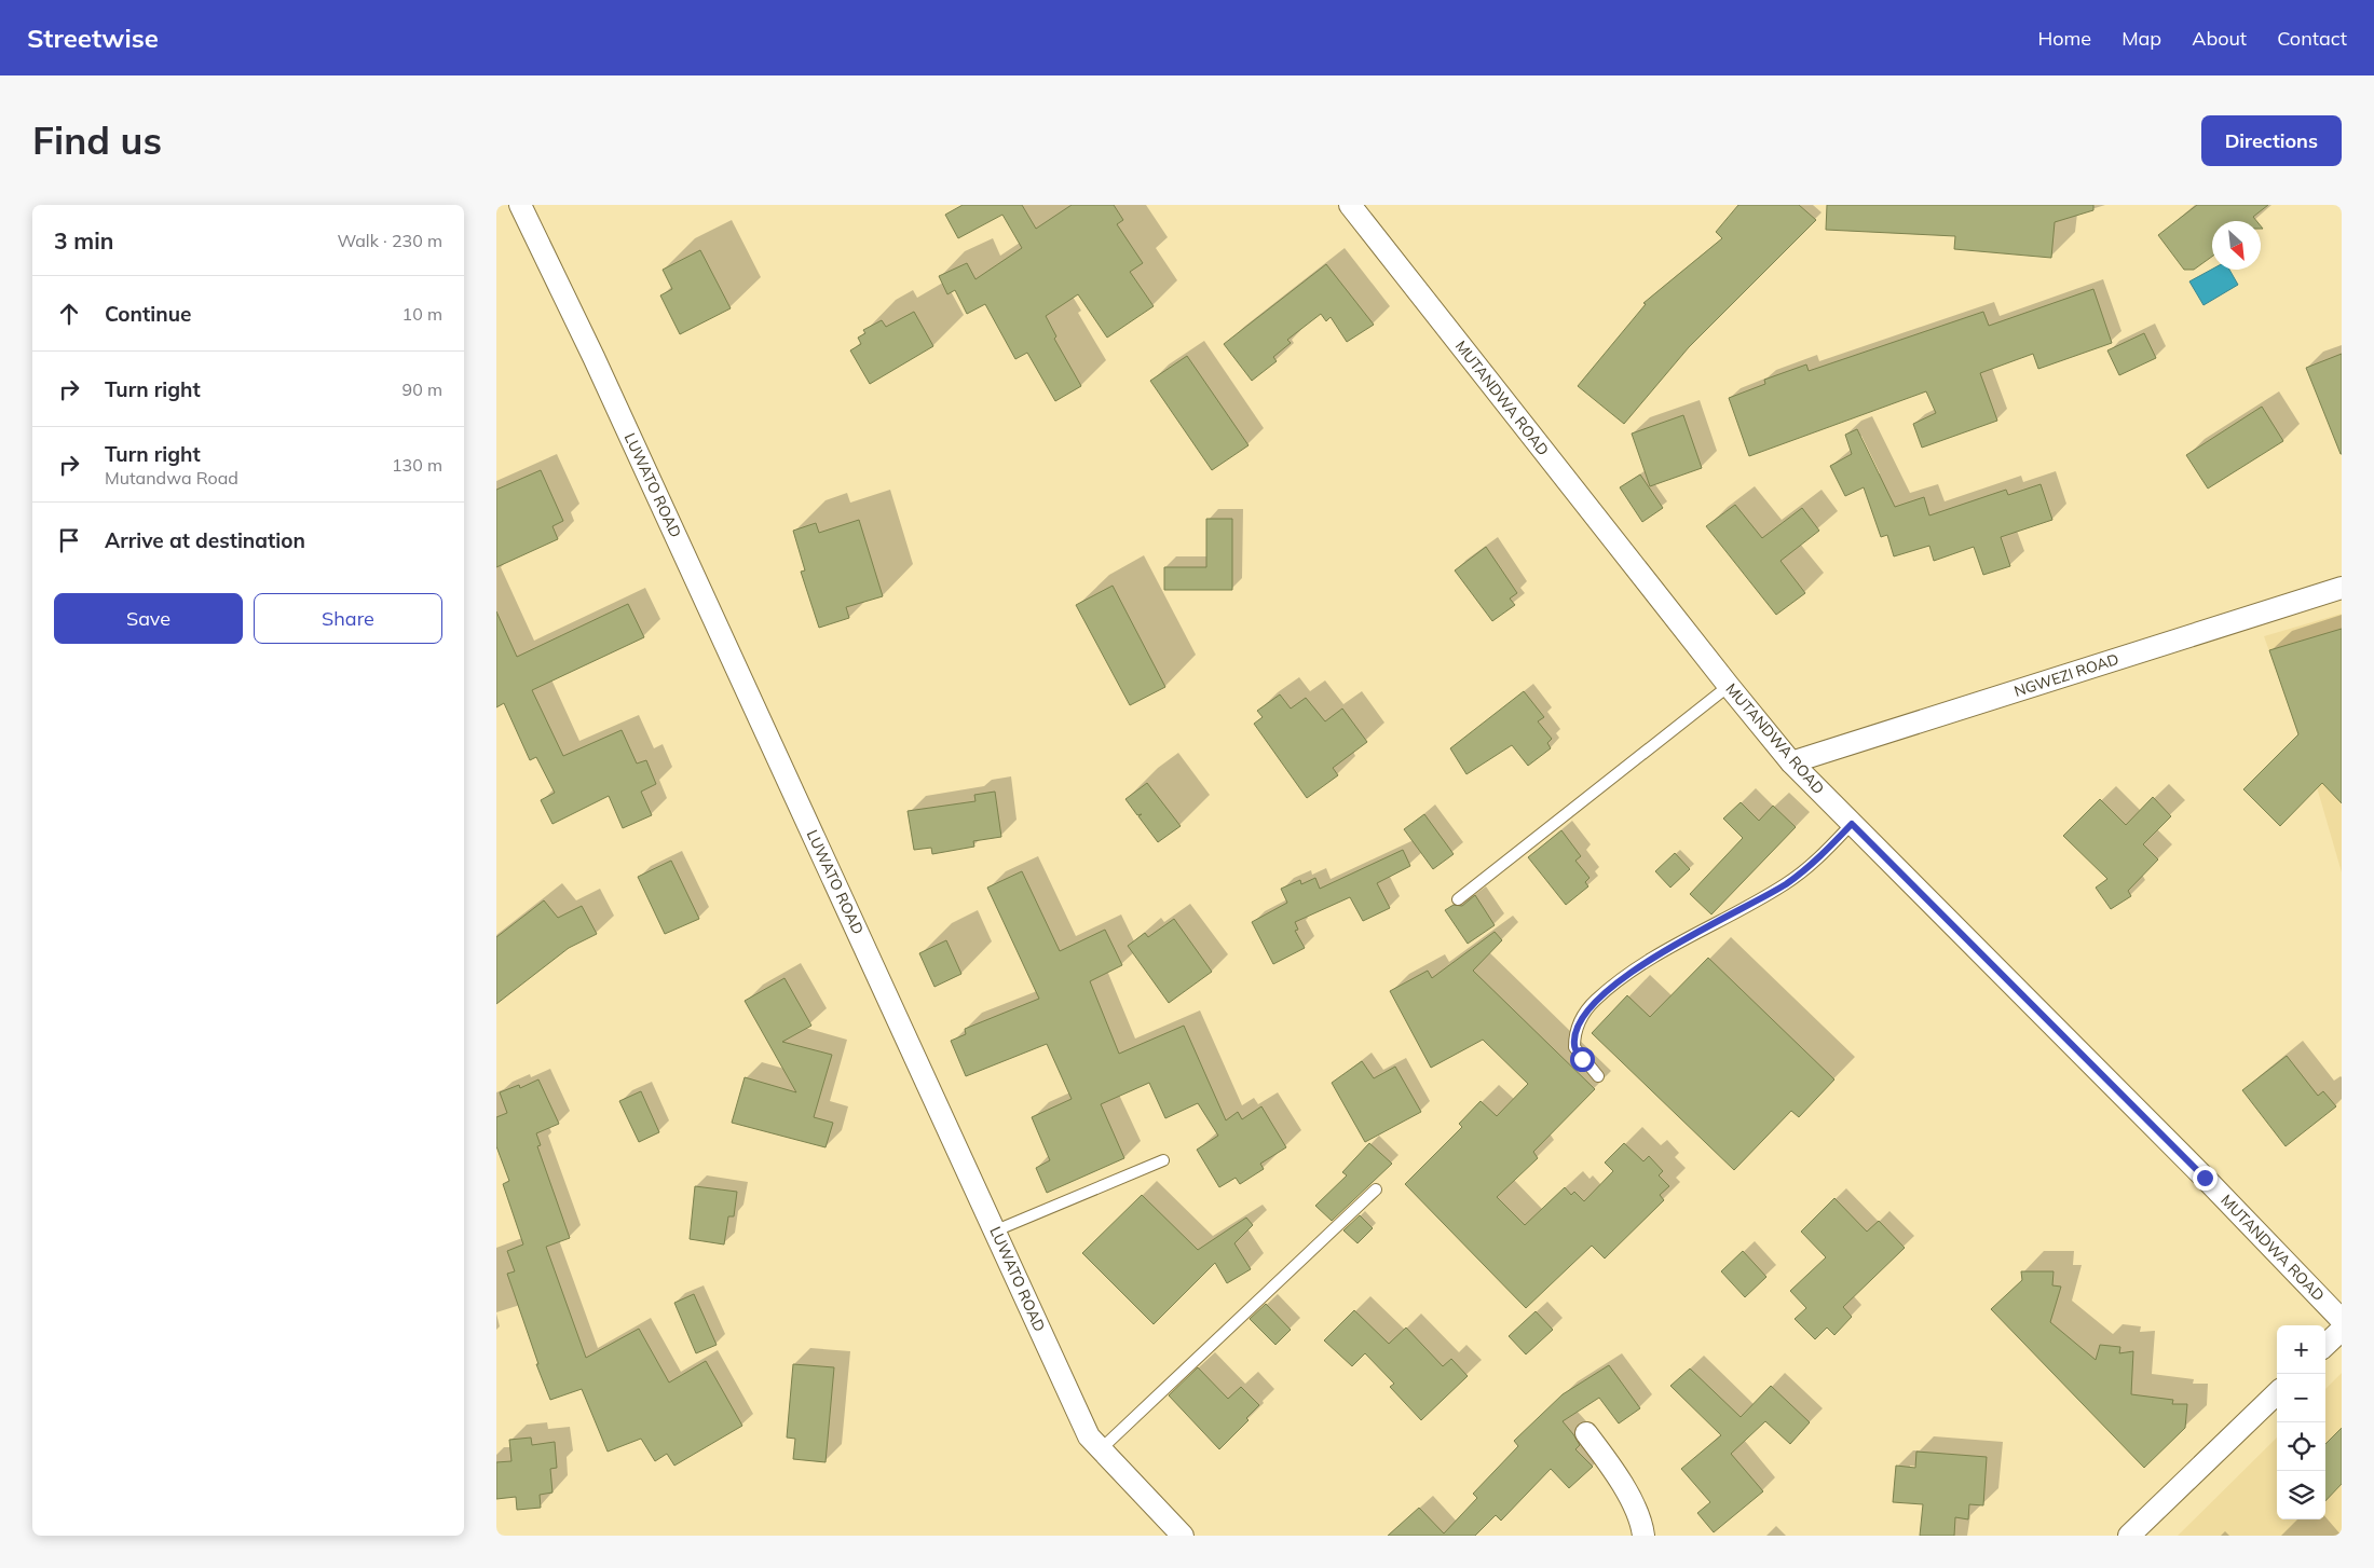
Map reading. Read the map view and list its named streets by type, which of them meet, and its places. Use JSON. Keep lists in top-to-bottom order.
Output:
{
  "streets": {
    "street": ["MUTANDWA ROAD", "LUWATO ROAD", "NGWEZI ROAD"]
  },
  "crossings": [
    ["MUTANDWA ROAD", "NGWEZI ROAD"]
  ],
  "north": "bottom right",
  "page": {
    "header": "Streetwise",
    "nav": [
      "Home",
      "Map",
      "About",
      "Contact"
    ],
    "buttons": [
      "Directions",
      ["Save", "Share"]
    ],
    "title": "Find us",
    "heading": ["3 min", "Walk · 230 m"],
    "list": [
      ["Continue", "10 m"],
      ["Turn right", "90 m"],
      ["Turn right", "Mutandwa Road", "130 m"],
      "Arrive at destination"
    ],
    "map_buttons": ["+", "−"]
  }
}
